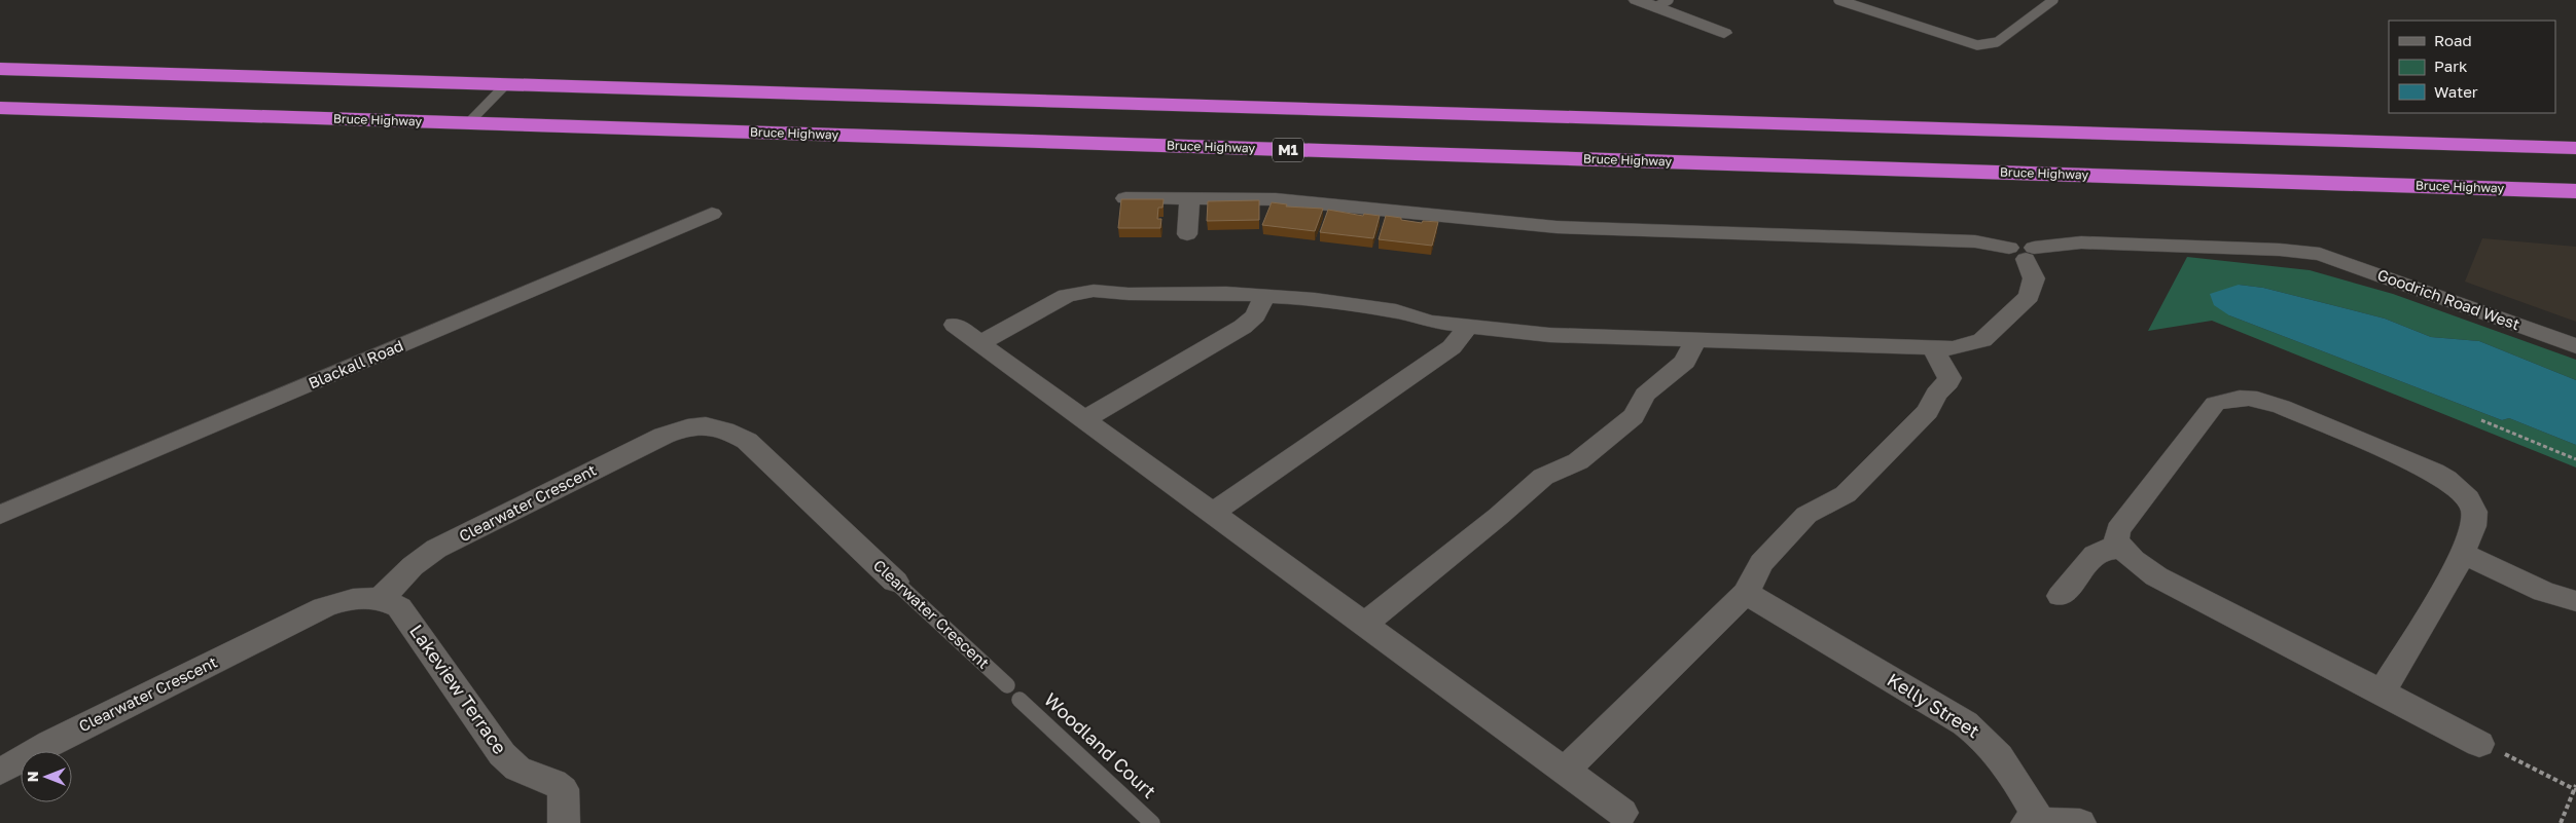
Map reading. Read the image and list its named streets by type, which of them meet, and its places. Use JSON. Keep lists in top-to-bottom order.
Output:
{
  "streets": {
    "highway": ["Bruce Highway", "M1"],
    "street": [
      "Goodrich Road West",
      "Blackall Road",
      "Clearwater Crescent",
      "Lakeview Terrace",
      "Kelly Street"
    ],
    "lane": ["Woodland Court"]
  },
  "crossings": [
    ["Clearwater Crescent", "Lakeview Terrace"]
  ],
  "legend": ["Road", "Park", "Water"],
  "north": "left"
}
